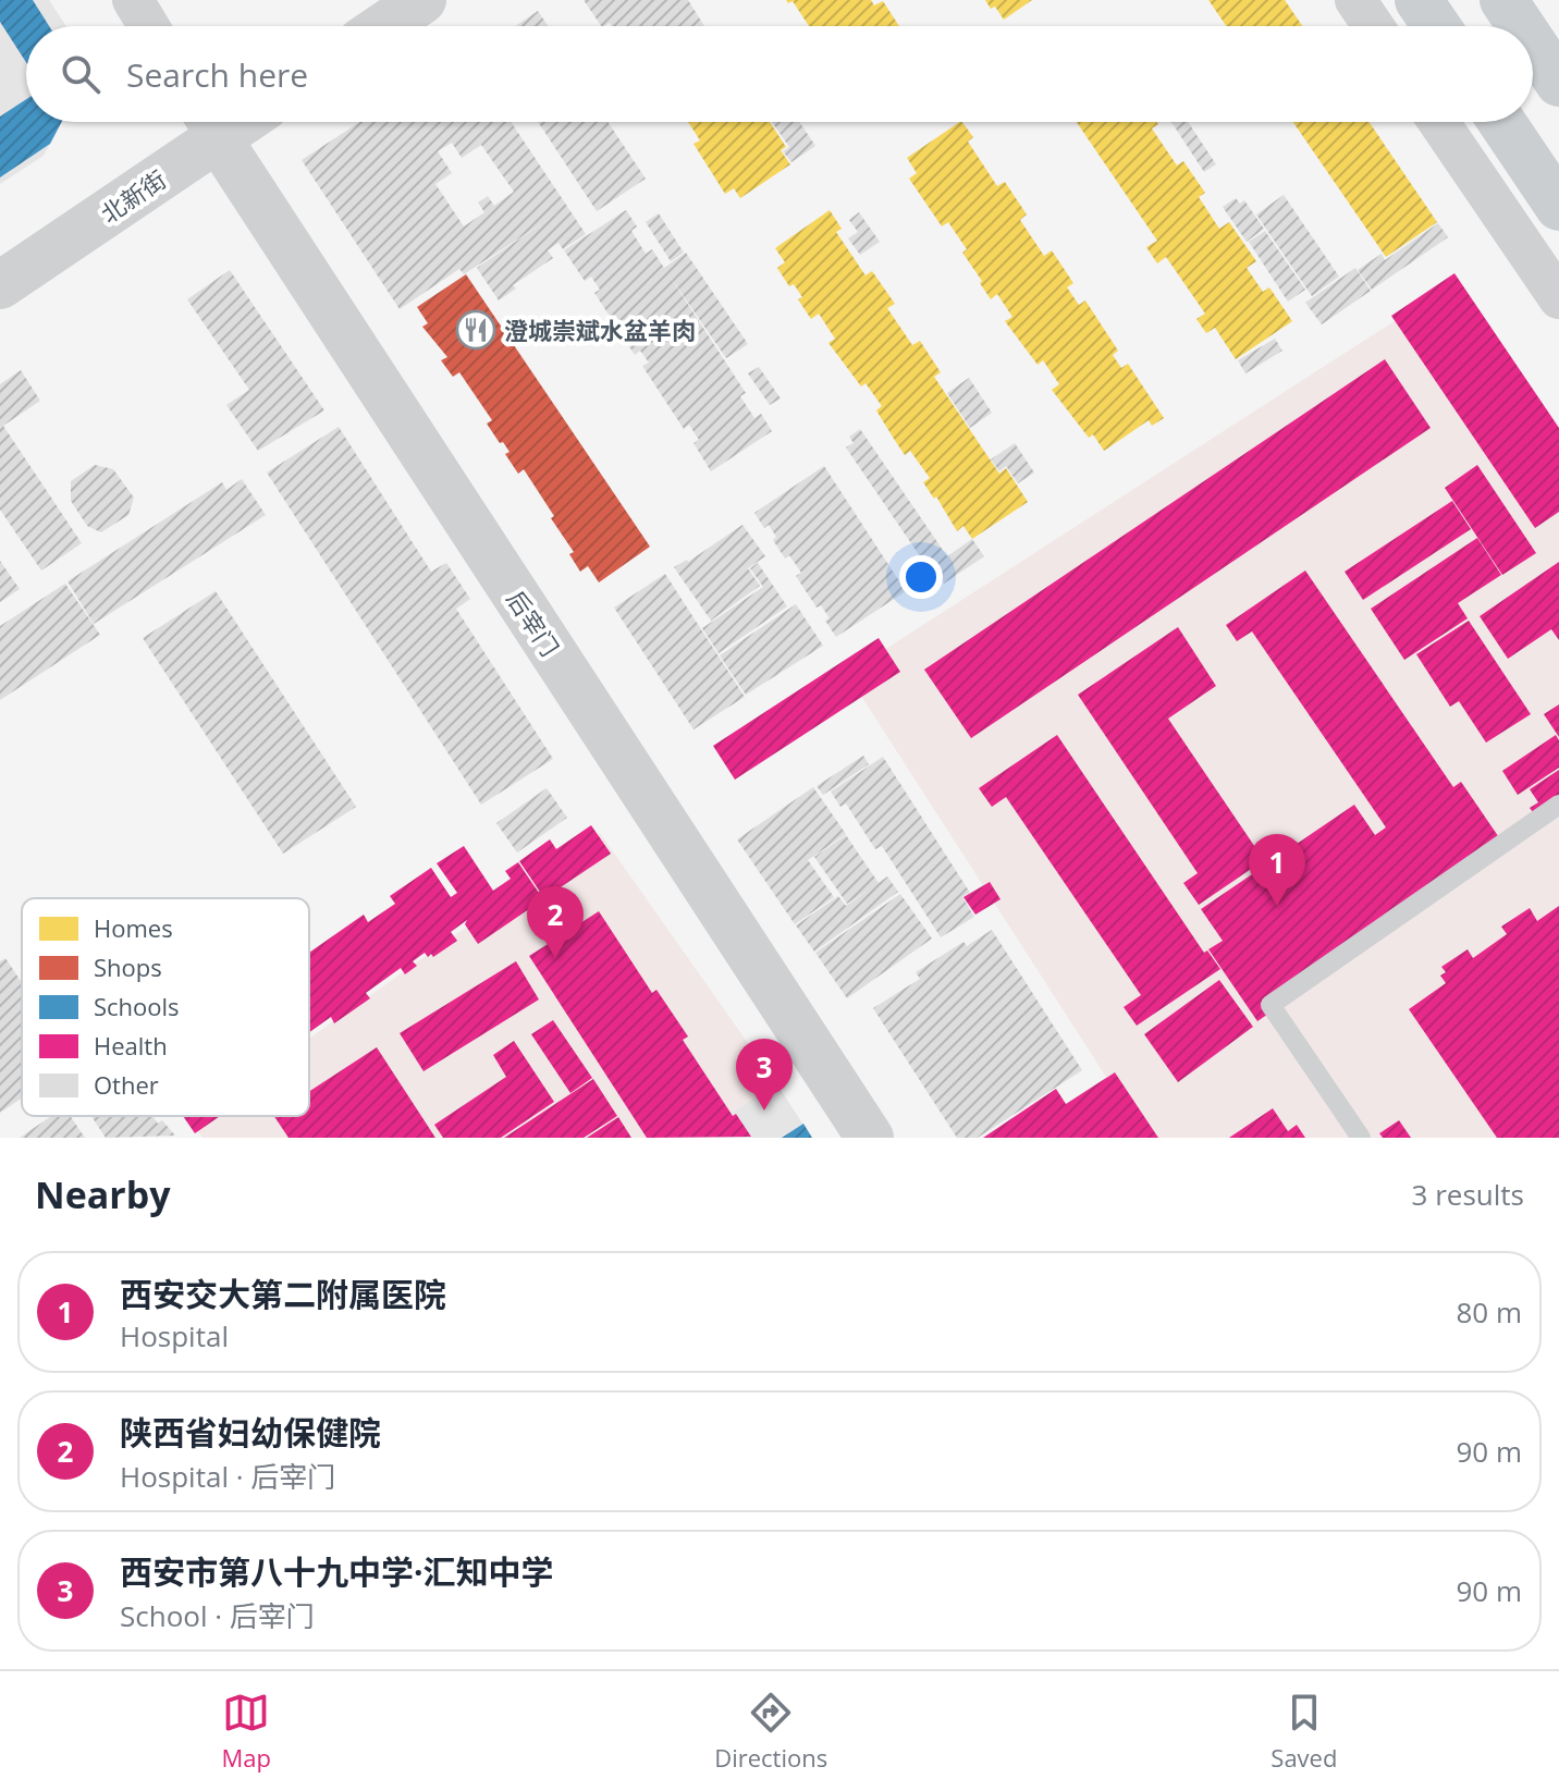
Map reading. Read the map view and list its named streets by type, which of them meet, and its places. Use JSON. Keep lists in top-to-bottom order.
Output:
{
  "streets": {
    "street": ["北新街", "后宰门"]
  },
  "crossings": [
    ["北新街", "后宰门"]
  ],
  "places": {
    "restaurant": ["澄城崇斌水盆羊肉"]
  },
  "legend": [
    "Homes",
    "Shops",
    "Schools",
    "Health",
    "Other"
  ],
  "page": {
    "search": "Search here",
    "pins": ["1", "2", "3"],
    "heading": ["Nearby", "3 results"],
    "list": [
      {
        "mark": "1",
        "name": "西安交大第二附属医院",
        "note": "Hospital",
        "value": "80 m"
      },
      {
        "mark": "2",
        "name": "陕西省妇幼保健院",
        "note": "Hospital · 后宰门",
        "value": "90 m"
      },
      {
        "mark": "3",
        "name": "西安市第八十九中学·汇知中学",
        "note": "School · 后宰门",
        "value": "90 m"
      }
    ],
    "nav": ["Map", "Directions", "Saved"]
  }
}
